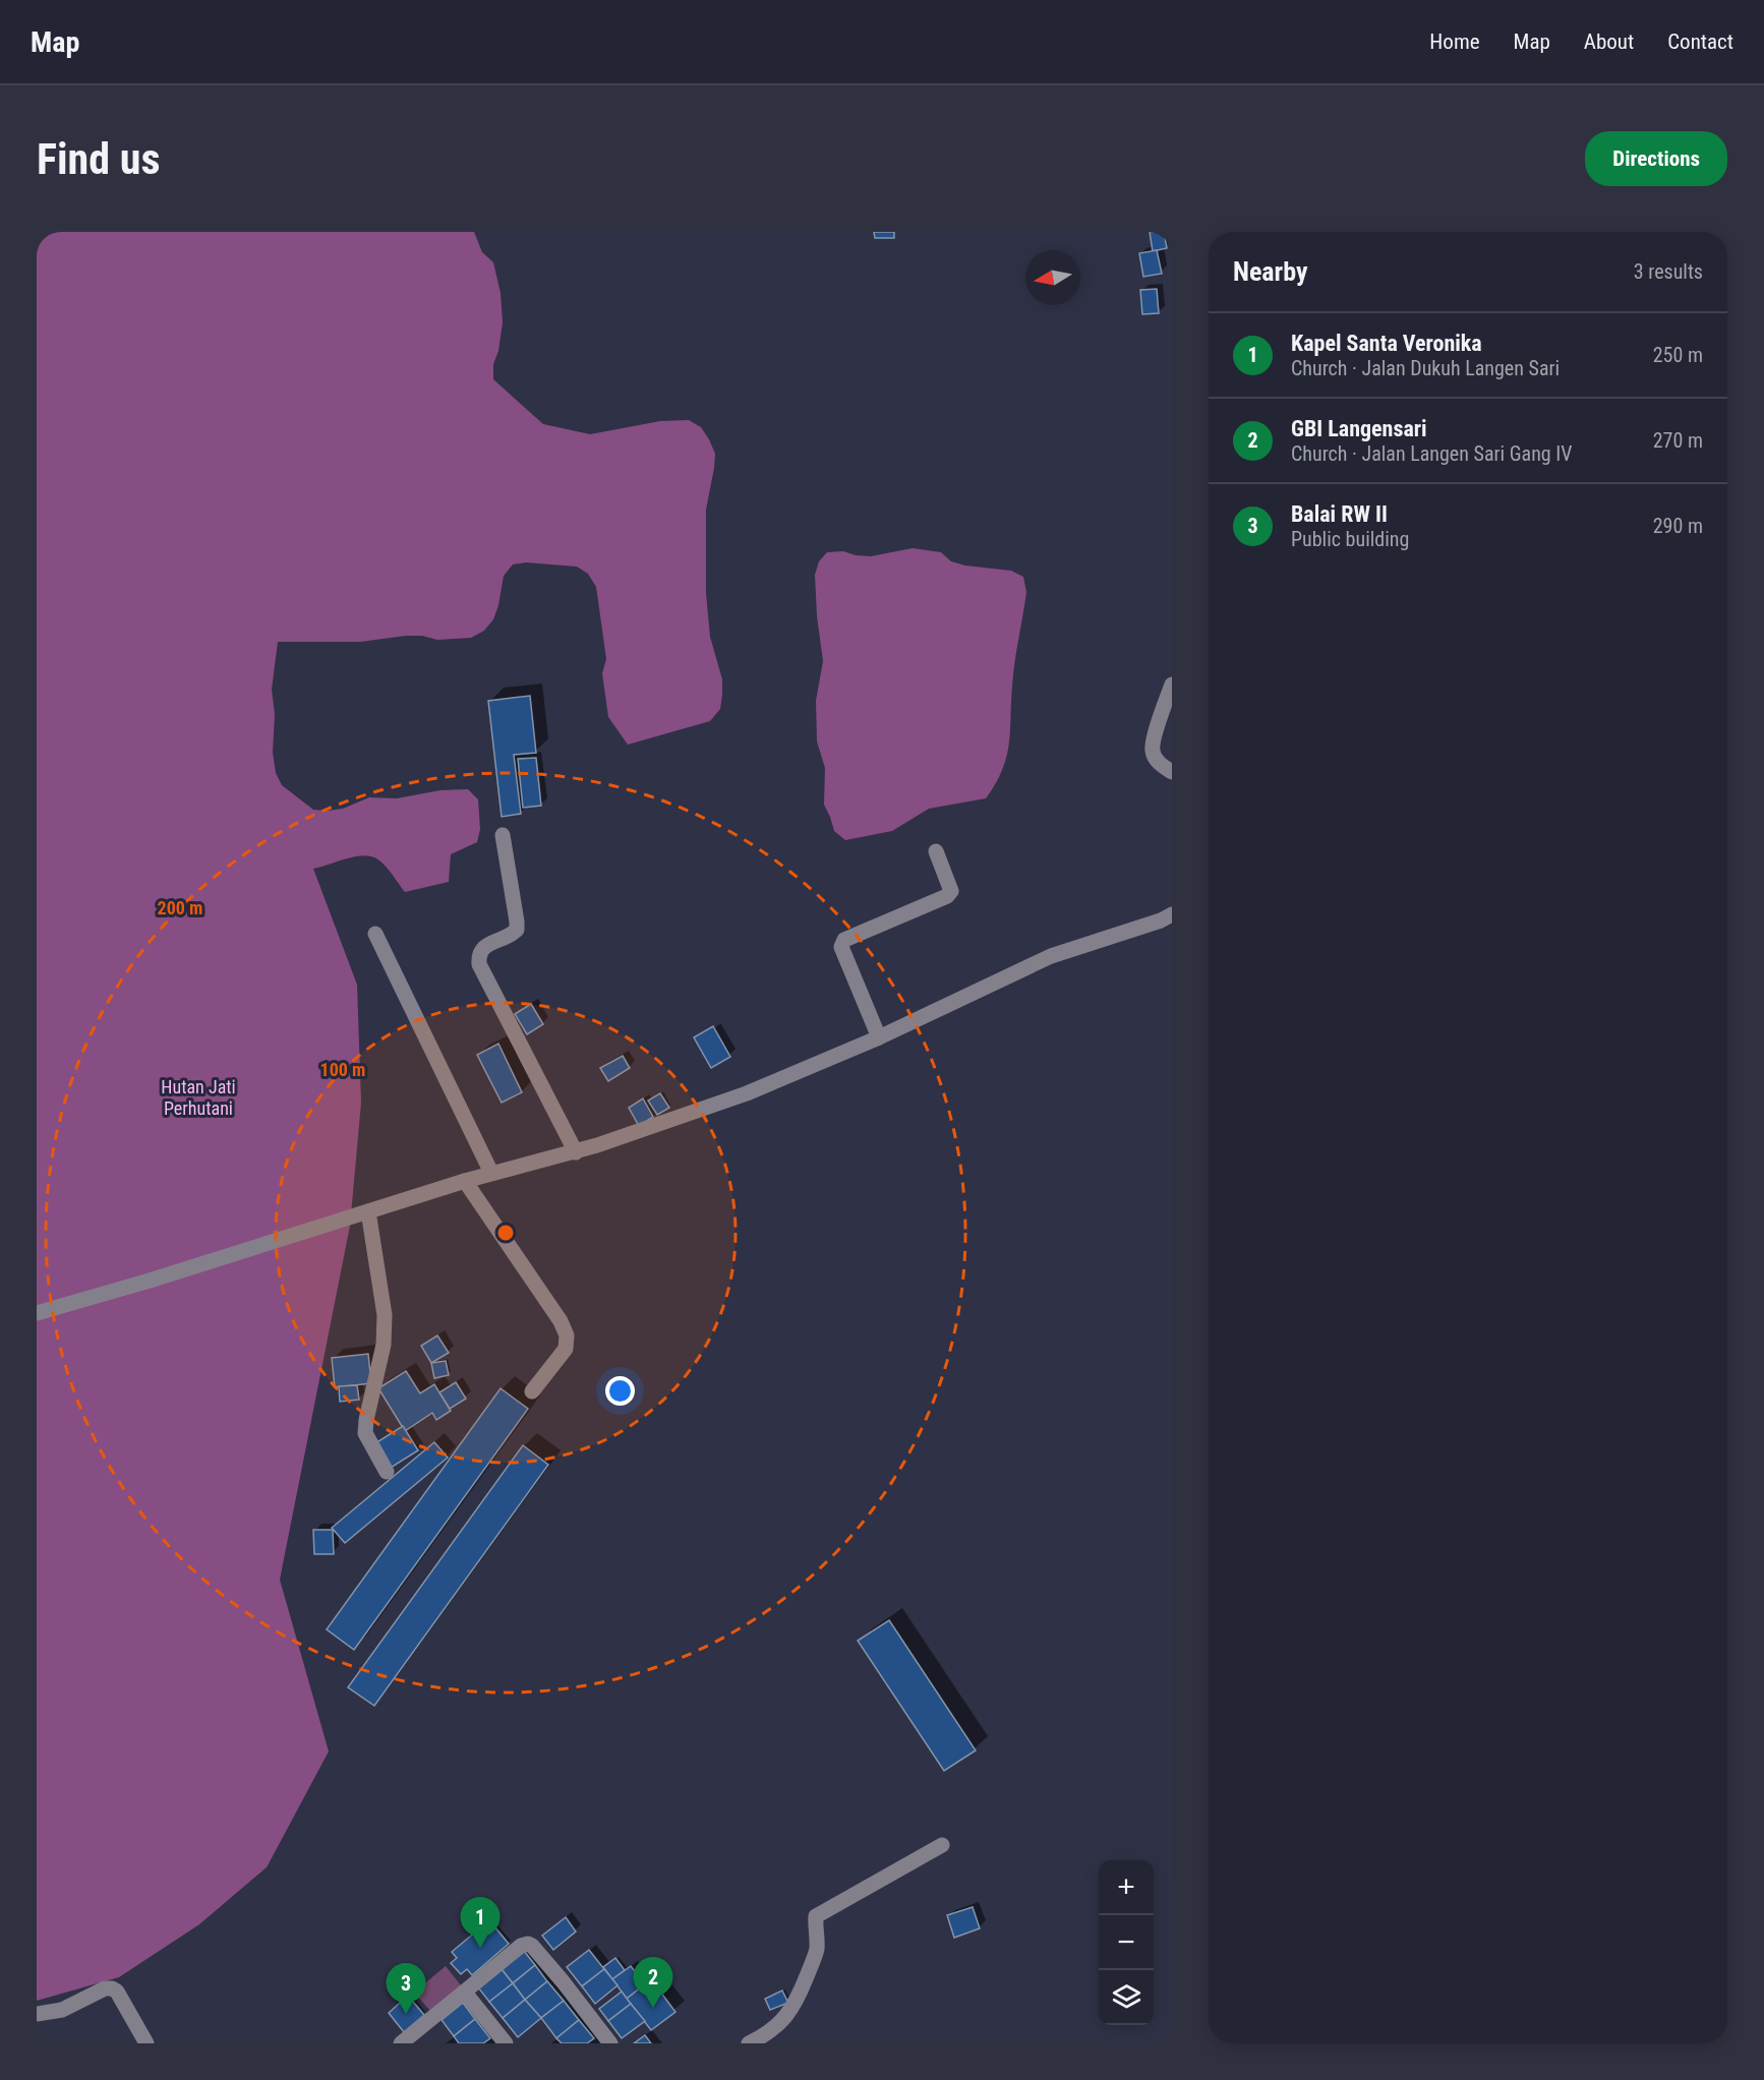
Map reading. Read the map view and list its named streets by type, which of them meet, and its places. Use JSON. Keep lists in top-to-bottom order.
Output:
{
  "parks": ["Hutan Jati Perhutani"],
  "north": "left",
  "page": {
    "header": "Map",
    "nav": [
      "Home",
      "Map",
      "About",
      "Contact"
    ],
    "buttons": "Directions",
    "title": "Find us",
    "heading": ["Nearby", "3 results"],
    "list": [
      {
        "mark": "1",
        "name": "Kapel Santa Veronika",
        "note": "Church · Jalan Dukuh Langen Sari",
        "value": "250 m"
      },
      {
        "mark": "2",
        "name": "GBI Langensari",
        "note": "Church · Jalan Langen Sari Gang IV",
        "value": "270 m"
      },
      {
        "mark": "3",
        "name": "Balai RW II",
        "note": "Public building",
        "value": "290 m"
      }
    ],
    "map_buttons": ["+", "−"],
    "pins": ["1", "2", "3"]
  },
  "rings": ["200 m", "100 m"]
}
